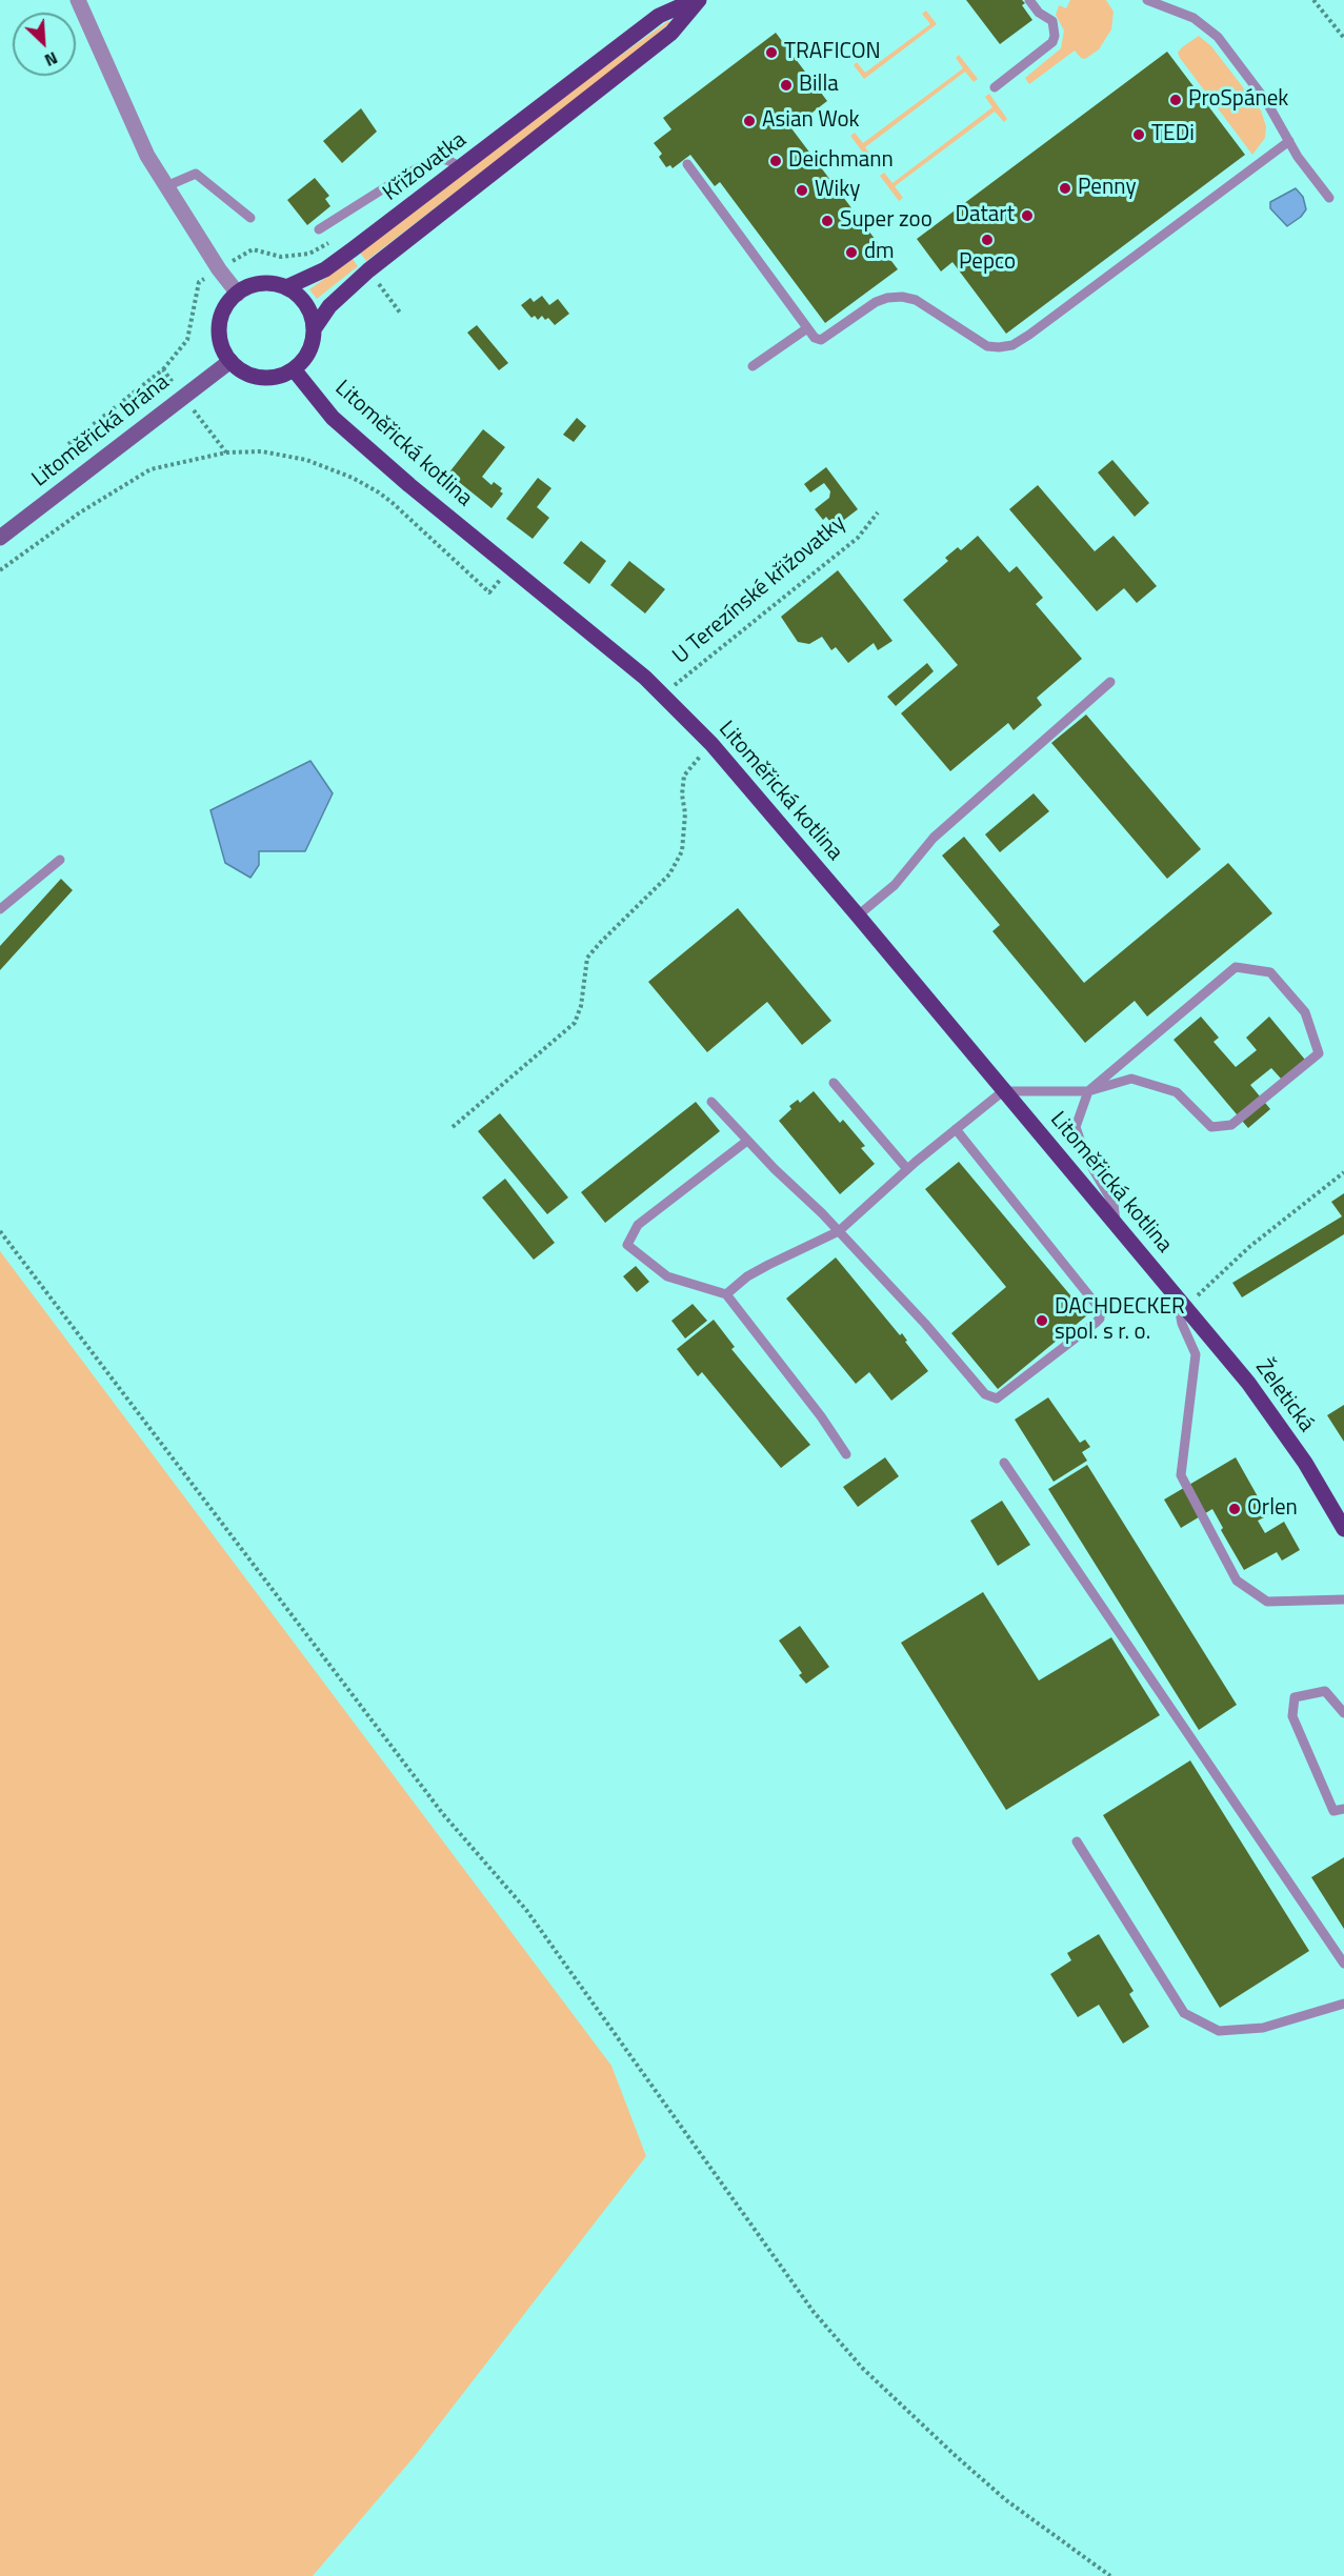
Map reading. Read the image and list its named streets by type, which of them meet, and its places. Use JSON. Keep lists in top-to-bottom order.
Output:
{
  "streets": {
    "main road": [
      "Křižovatka",
      "Litoměřická brána",
      "Litoměřická kotlina",
      "Želetická"
    ],
    "path": ["U Terezínské křižovatky"]
  },
  "crossings": [
    ["Křižovatka", "Litoměřická brána"],
    ["Křižovatka", "Litoměřická kotlina"],
    ["Litoměřická brána", "Litoměřická kotlina"],
    ["Litoměřická kotlina", "U Terezínské křižovatky"],
    ["Litoměřická kotlina", "Želetická"]
  ],
  "places": [
    "TRAFICON",
    "Billa",
    "ProSpánek",
    "Asian Wok",
    "TEDi",
    "Deichmann",
    "Penny",
    "Wiky",
    "Datart",
    "Super zoo",
    "Pepco",
    "dm",
    "DACHDECKER spol. s r. o.",
    "Orlen"
  ],
  "north": "bottom right"
}
